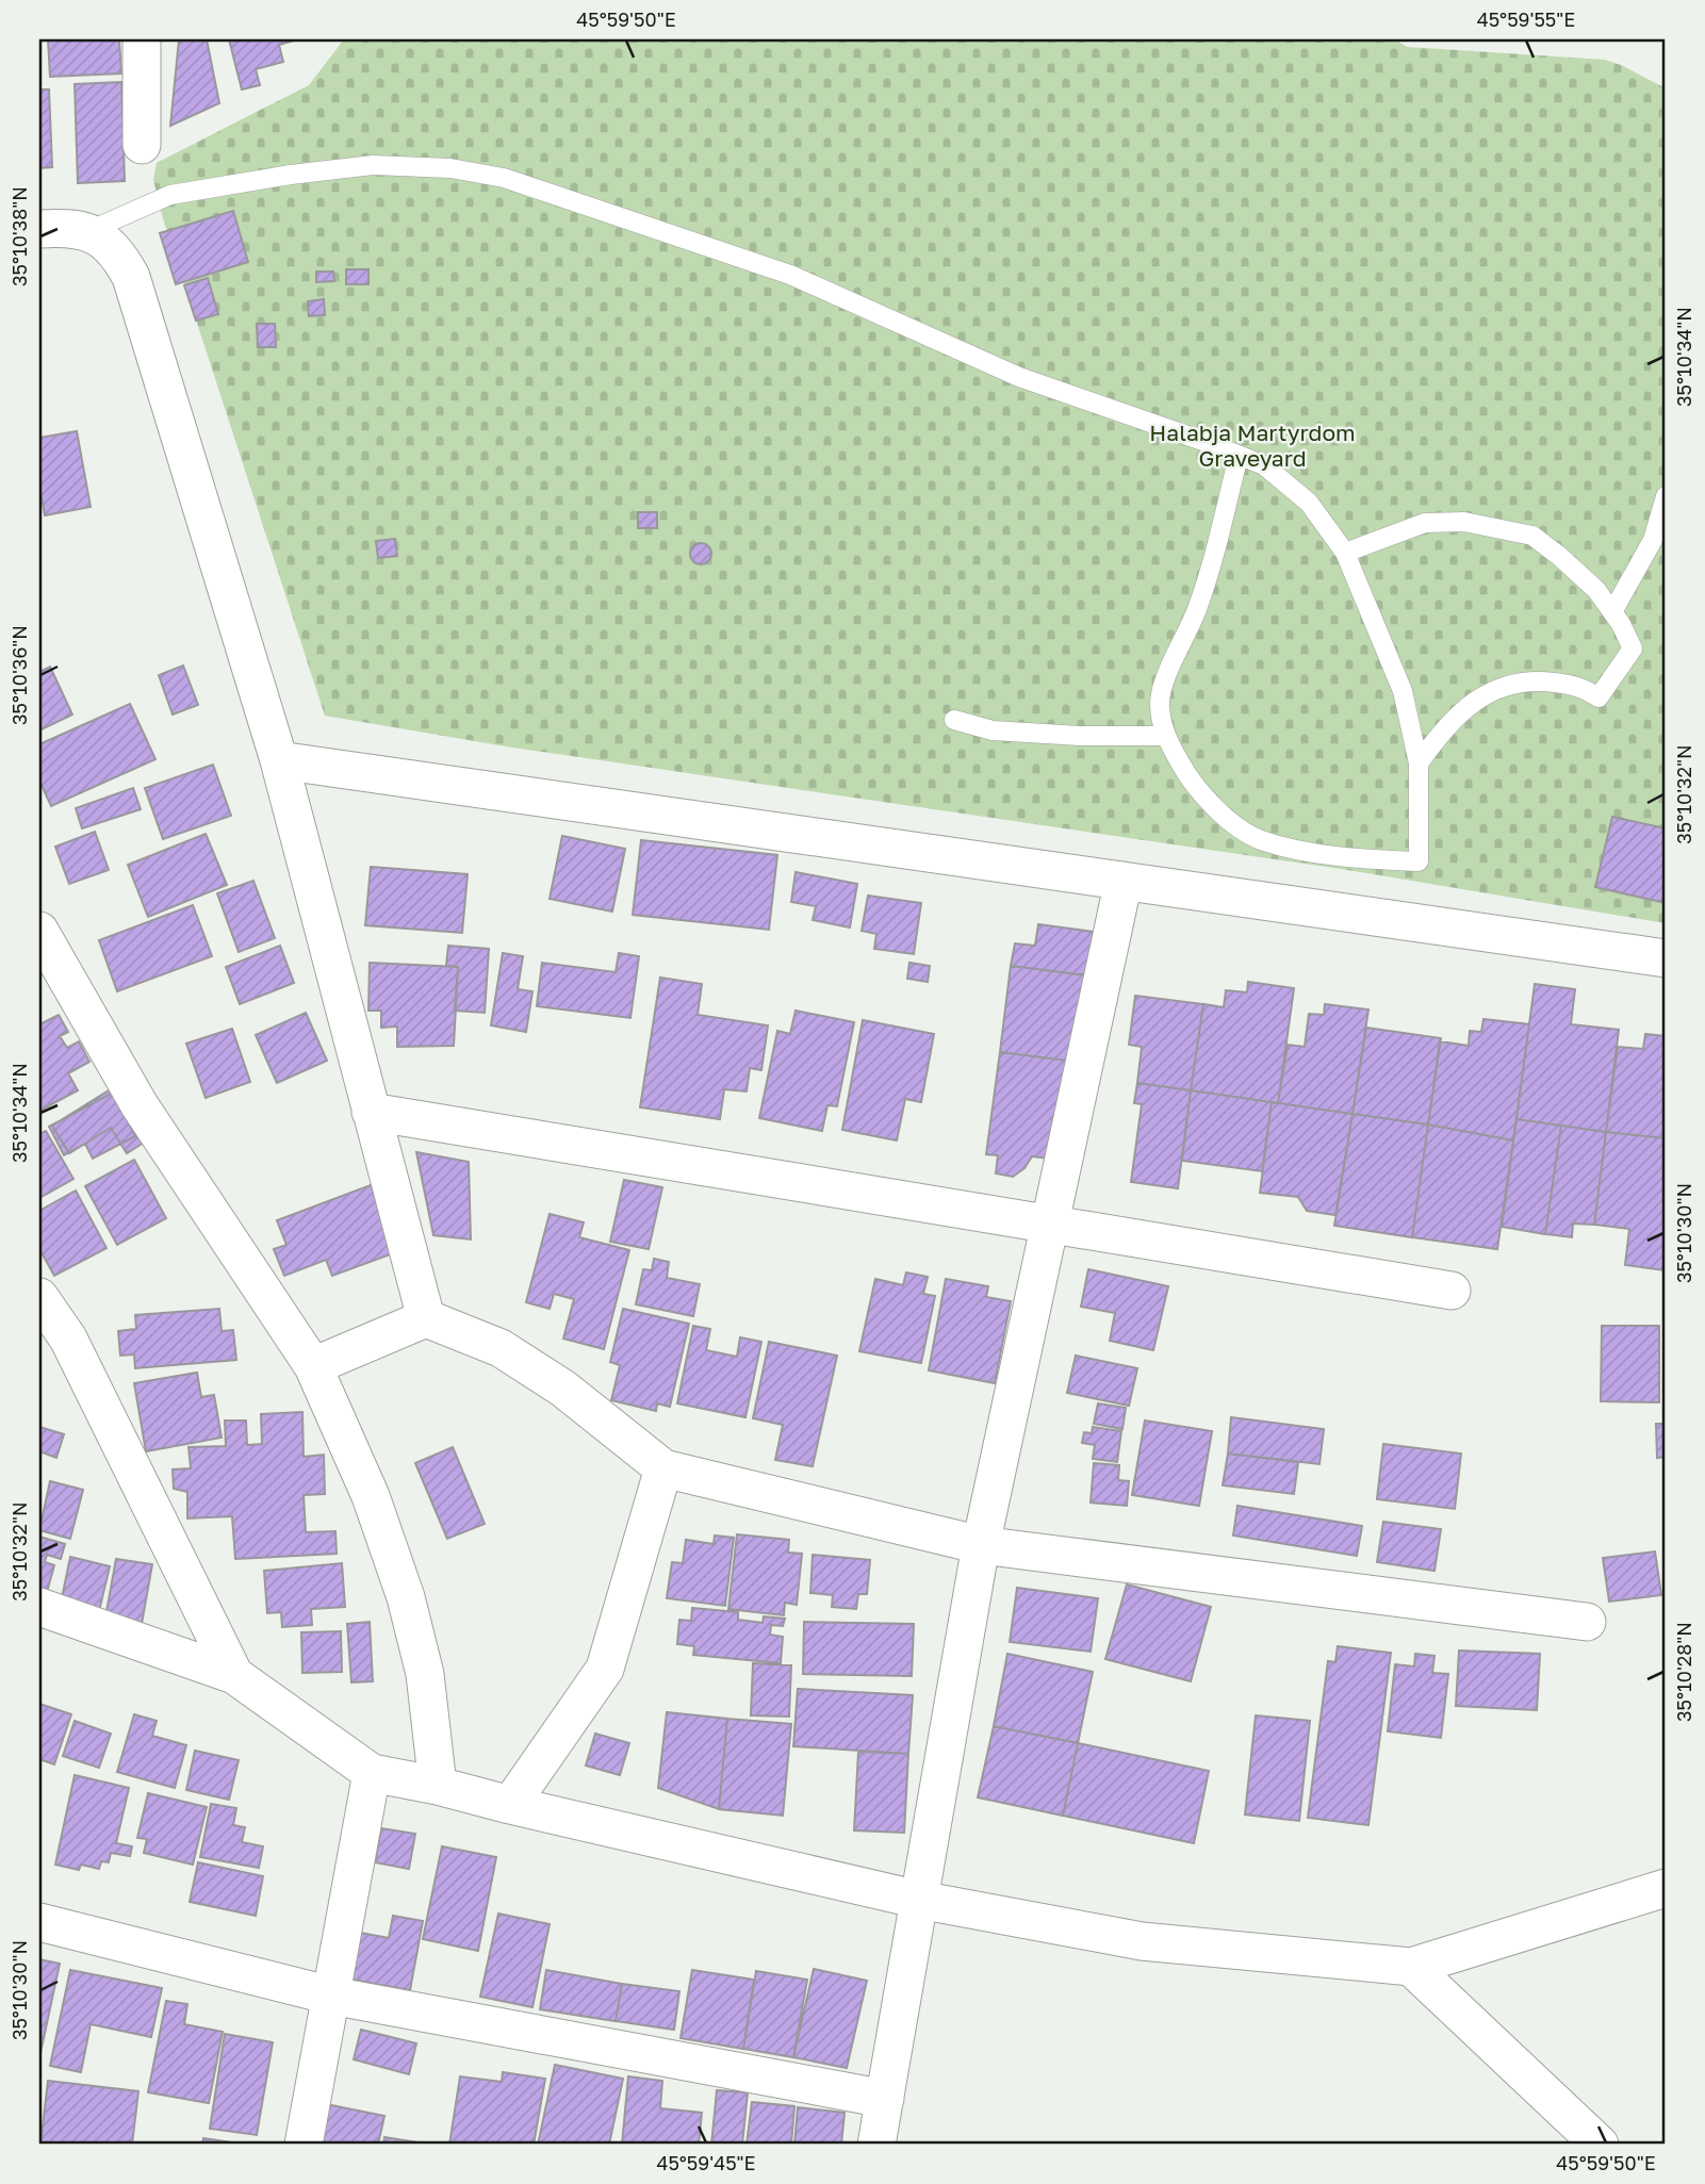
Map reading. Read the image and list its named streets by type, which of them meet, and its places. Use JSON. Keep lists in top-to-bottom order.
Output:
{
  "parks": ["Halabja Martyrdom Graveyard"],
  "coordinates": [
    "45°59'50\"E",
    "45°59'55\"E",
    "35°10'38\"N",
    "35°10'34\"N",
    "35°10'36\"N",
    "35°10'32\"N",
    "35°10'30\"N",
    "35°10'28\"N",
    "45°59'45\"E"
  ]
}
